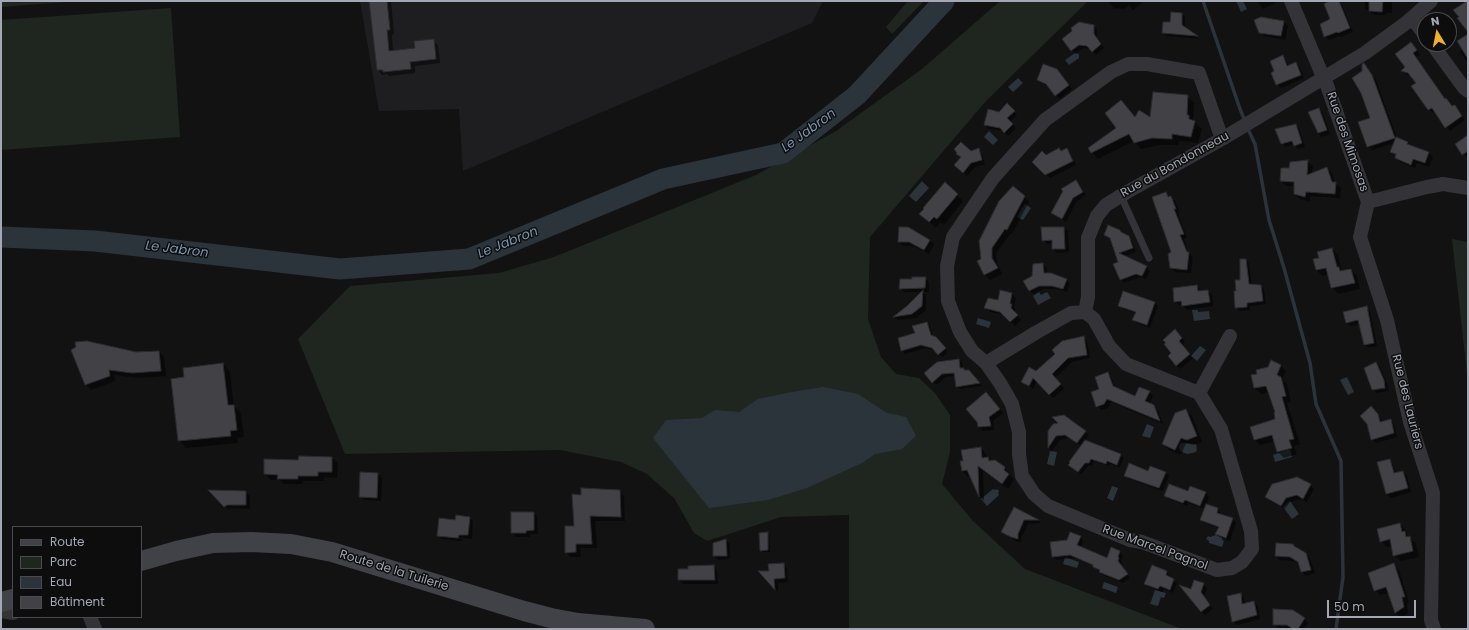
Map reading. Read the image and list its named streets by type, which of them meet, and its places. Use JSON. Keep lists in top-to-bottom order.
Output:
{
  "streets": {
    "main road": ["Route de la Tuilerie"],
    "street": [
      "Rue des Mimosas",
      "Rue du Bondonneau",
      "Rue des Lauriers",
      "Rue Marcel Pagnol"
    ]
  },
  "crossings": [
    ["Rue des Mimosas", "Rue du Bondonneau"],
    ["Rue des Mimosas", "Rue des Lauriers"],
    ["Rue du Bondonneau", "Rue Marcel Pagnol"]
  ],
  "water": ["Le Jabron"],
  "legend": [
    "Route",
    "Parc",
    "Eau",
    "Bâtiment"
  ],
  "scale_bar": "50 m",
  "north": "top"
}
